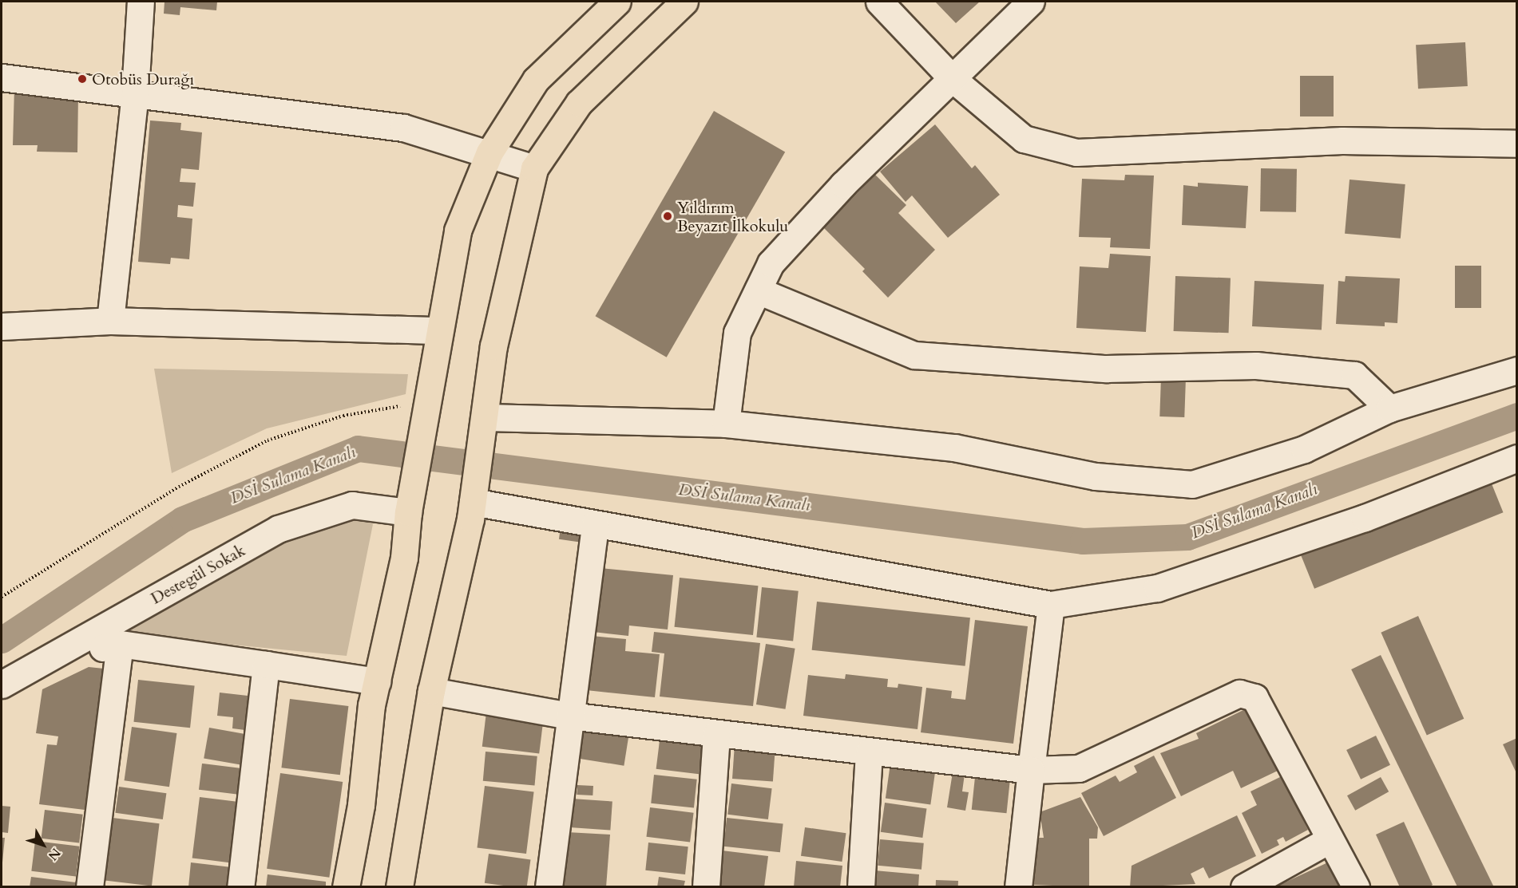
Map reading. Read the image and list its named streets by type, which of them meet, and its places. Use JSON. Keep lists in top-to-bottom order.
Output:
{
  "streets": {
    "street": ["Destegül Sokak"]
  },
  "water": ["DSİ Sulama Kanalı"],
  "places": ["Otobüs Durağı", "Yıldırım Beyazıt İlkokulu"],
  "north": "bottom right"
}
